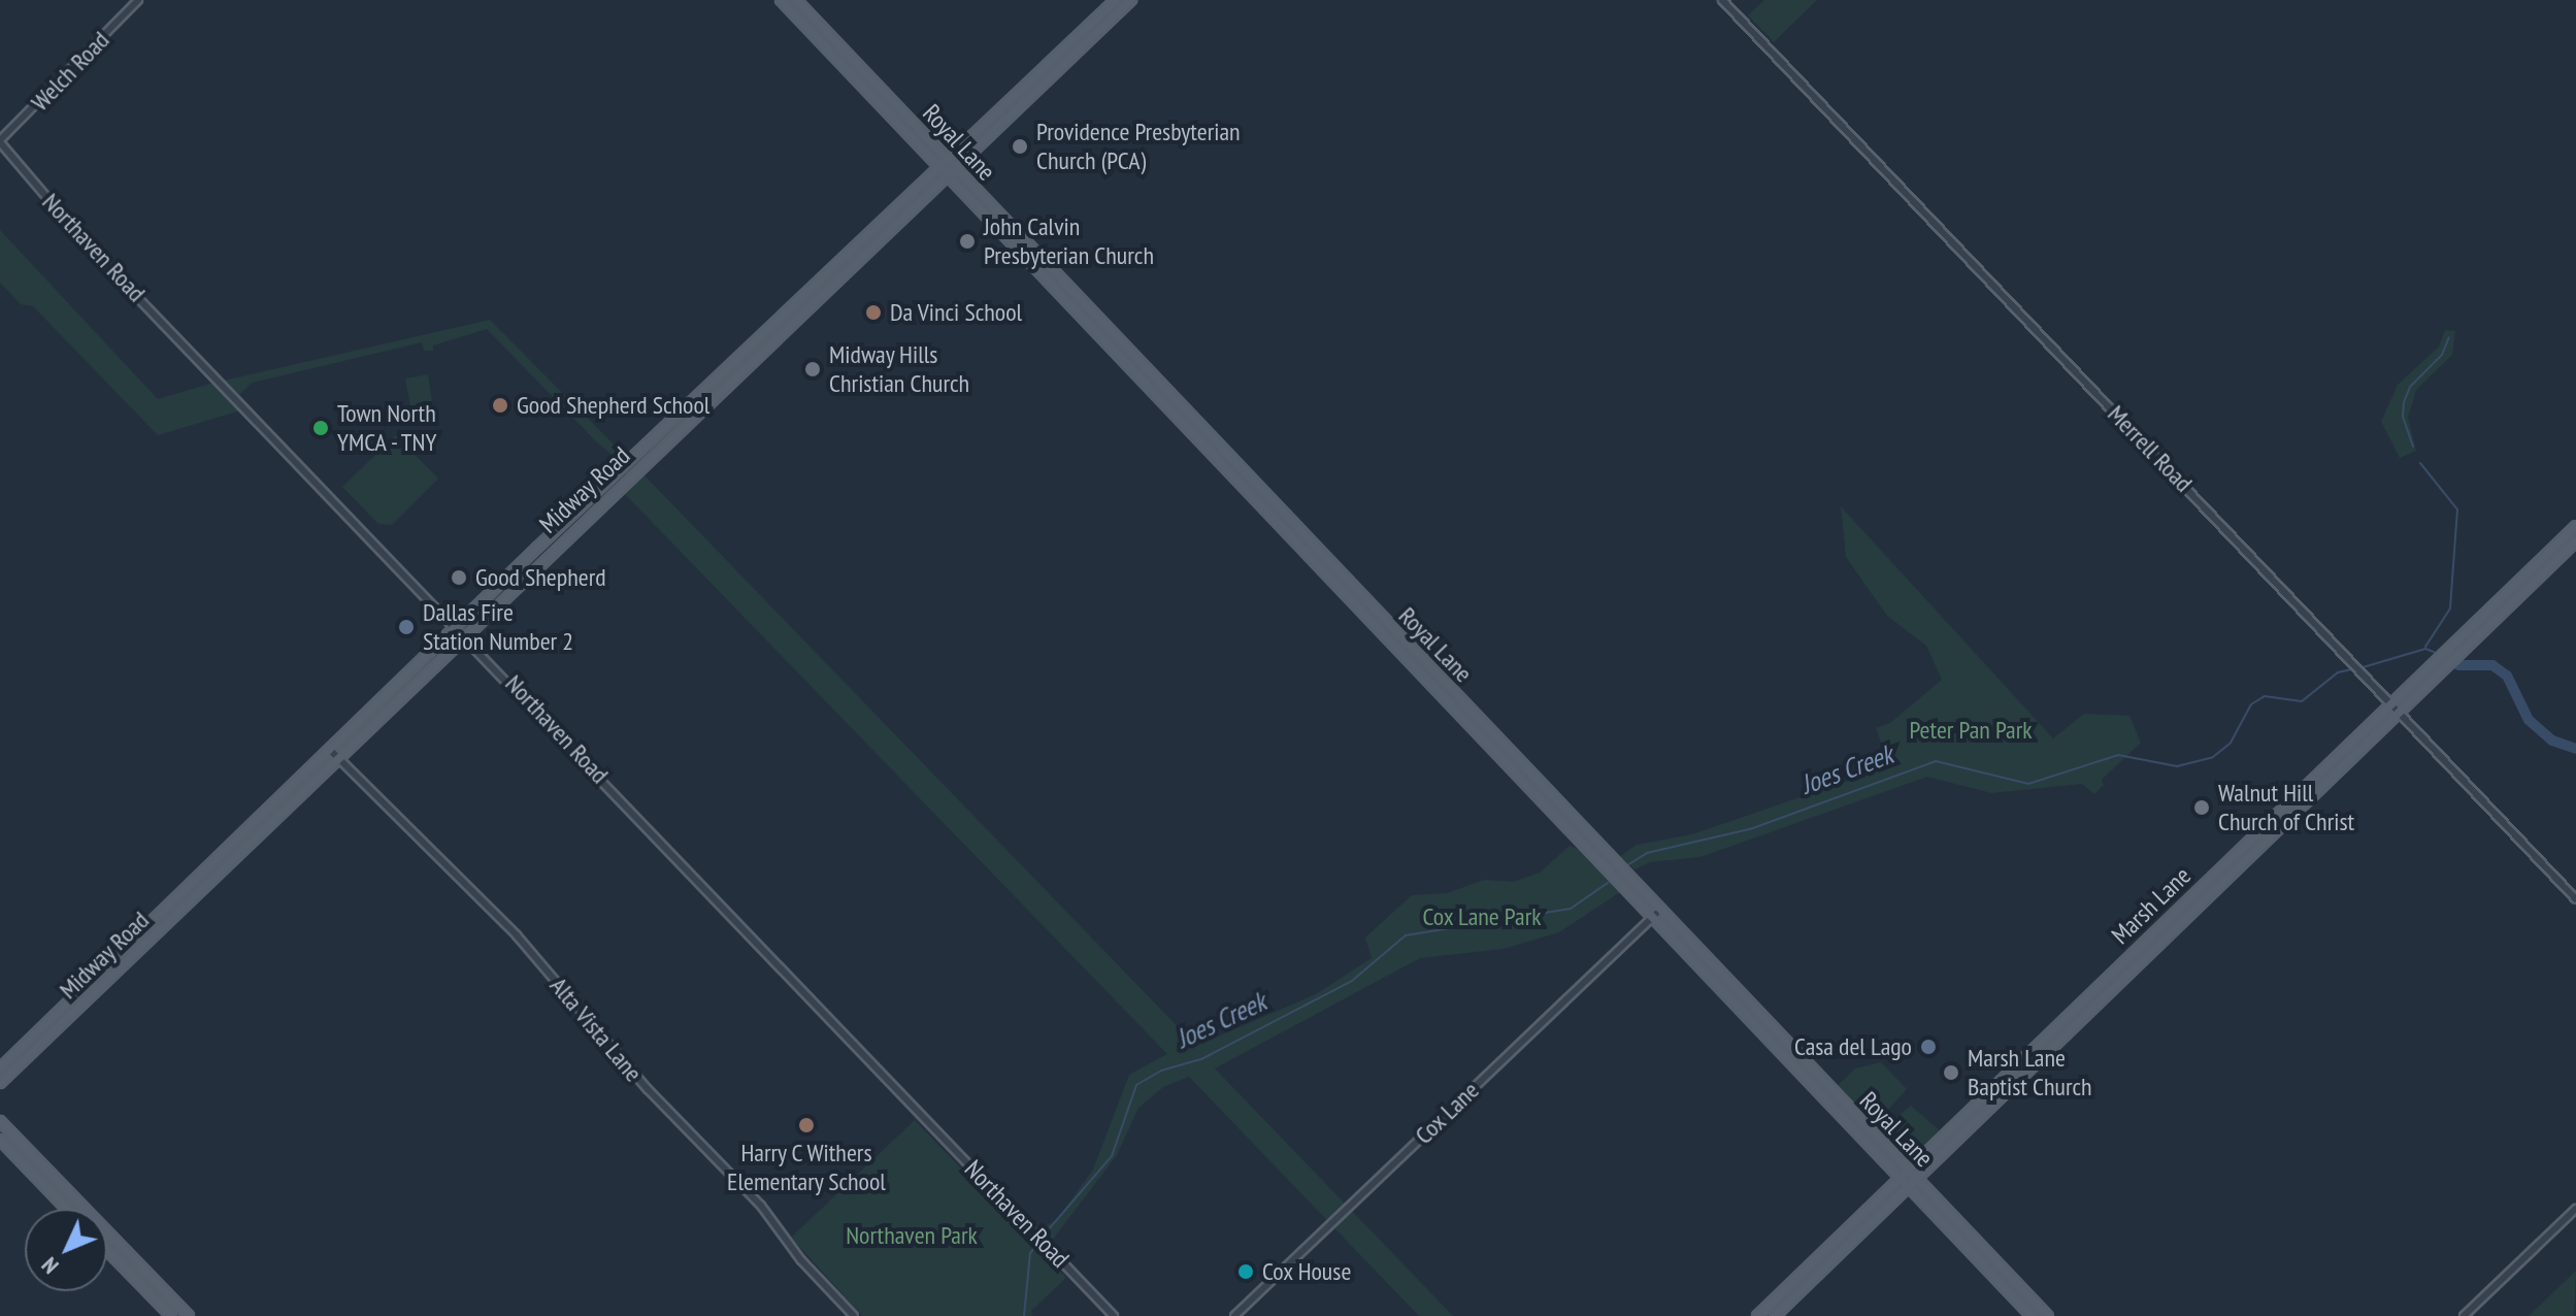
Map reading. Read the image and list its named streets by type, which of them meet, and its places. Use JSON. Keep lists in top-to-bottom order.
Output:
{
  "streets": {
    "main road": ["Royal Lane", "Midway Road", "Marsh Lane"],
    "street": [
      "Welch Road",
      "Northaven Road",
      "Merrell Road",
      "Alta Vista Lane",
      "Cox Lane"
    ]
  },
  "crossings": [
    ["Welch Road", "Northaven Road"],
    ["Royal Lane", "Midway Road"],
    ["Royal Lane", "Marsh Lane"],
    ["Royal Lane", "Cox Lane"],
    ["Northaven Road", "Midway Road"],
    ["Merrell Road", "Marsh Lane"],
    ["Midway Road", "Alta Vista Lane"]
  ],
  "water": ["Joes Creek"],
  "parks": ["Peter Pan Park", "Cox Lane Park", "Northaven Park"],
  "places": [
    "Providence Presbyterian Church (PCA)",
    "John Calvin Presbyterian Church",
    "Da Vinci School",
    "Midway Hills Christian Church",
    "Good Shepherd School",
    "Town North YMCA - TNY",
    "Good Shepherd",
    "Dallas Fire Station Number 2",
    "Walnut Hill Church of Christ",
    "Casa del Lago",
    "Marsh Lane Baptist Church",
    "Harry C Withers Elementary School",
    "Cox House"
  ],
  "north": "bottom left"
}
